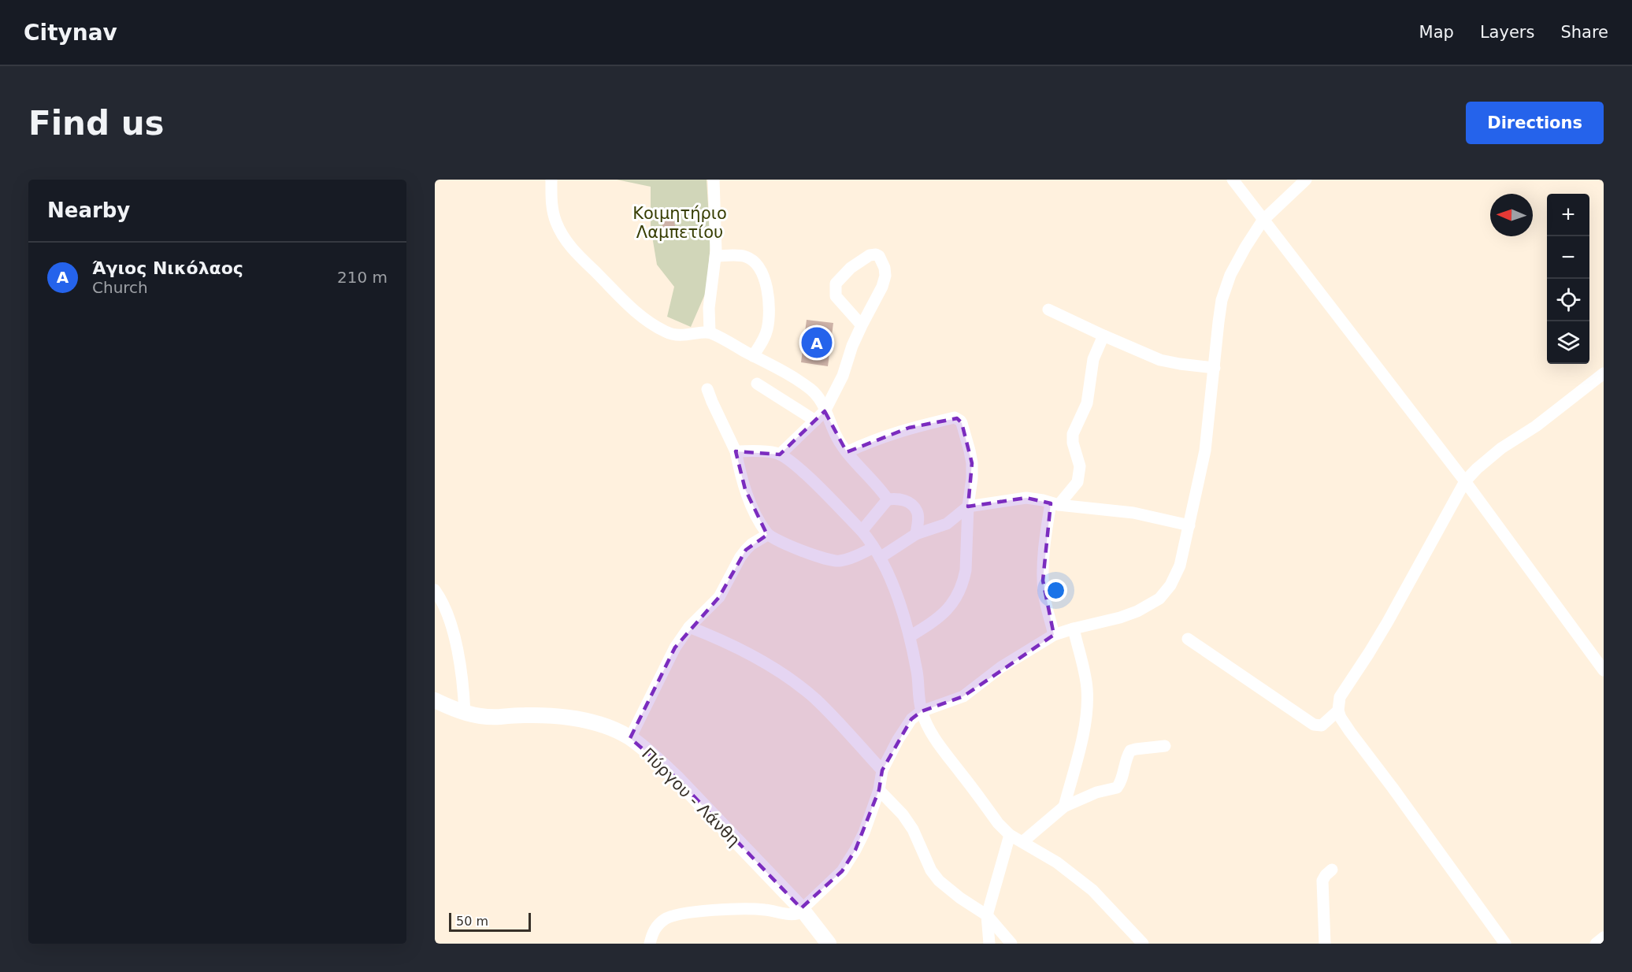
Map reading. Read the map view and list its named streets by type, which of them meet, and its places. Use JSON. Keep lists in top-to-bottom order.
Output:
{
  "streets": {
    "main road": ["Πύργου - Λάνθη"]
  },
  "parks": ["Κοιμητήριο Λαμπετίου"],
  "scale_bar": "50 m",
  "north": "left",
  "page": {
    "header": "Citynav",
    "nav": ["Map", "Layers", "Share"],
    "buttons": "Directions",
    "title": "Find us",
    "heading": "Nearby",
    "map_buttons": ["+", "−"],
    "list": [
      {
        "mark": "A",
        "name": "Άγιος Νικόλαος",
        "note": "Church",
        "value": "210 m"
      }
    ],
    "pins": "A",
    "scale": "50 m"
  }
}
